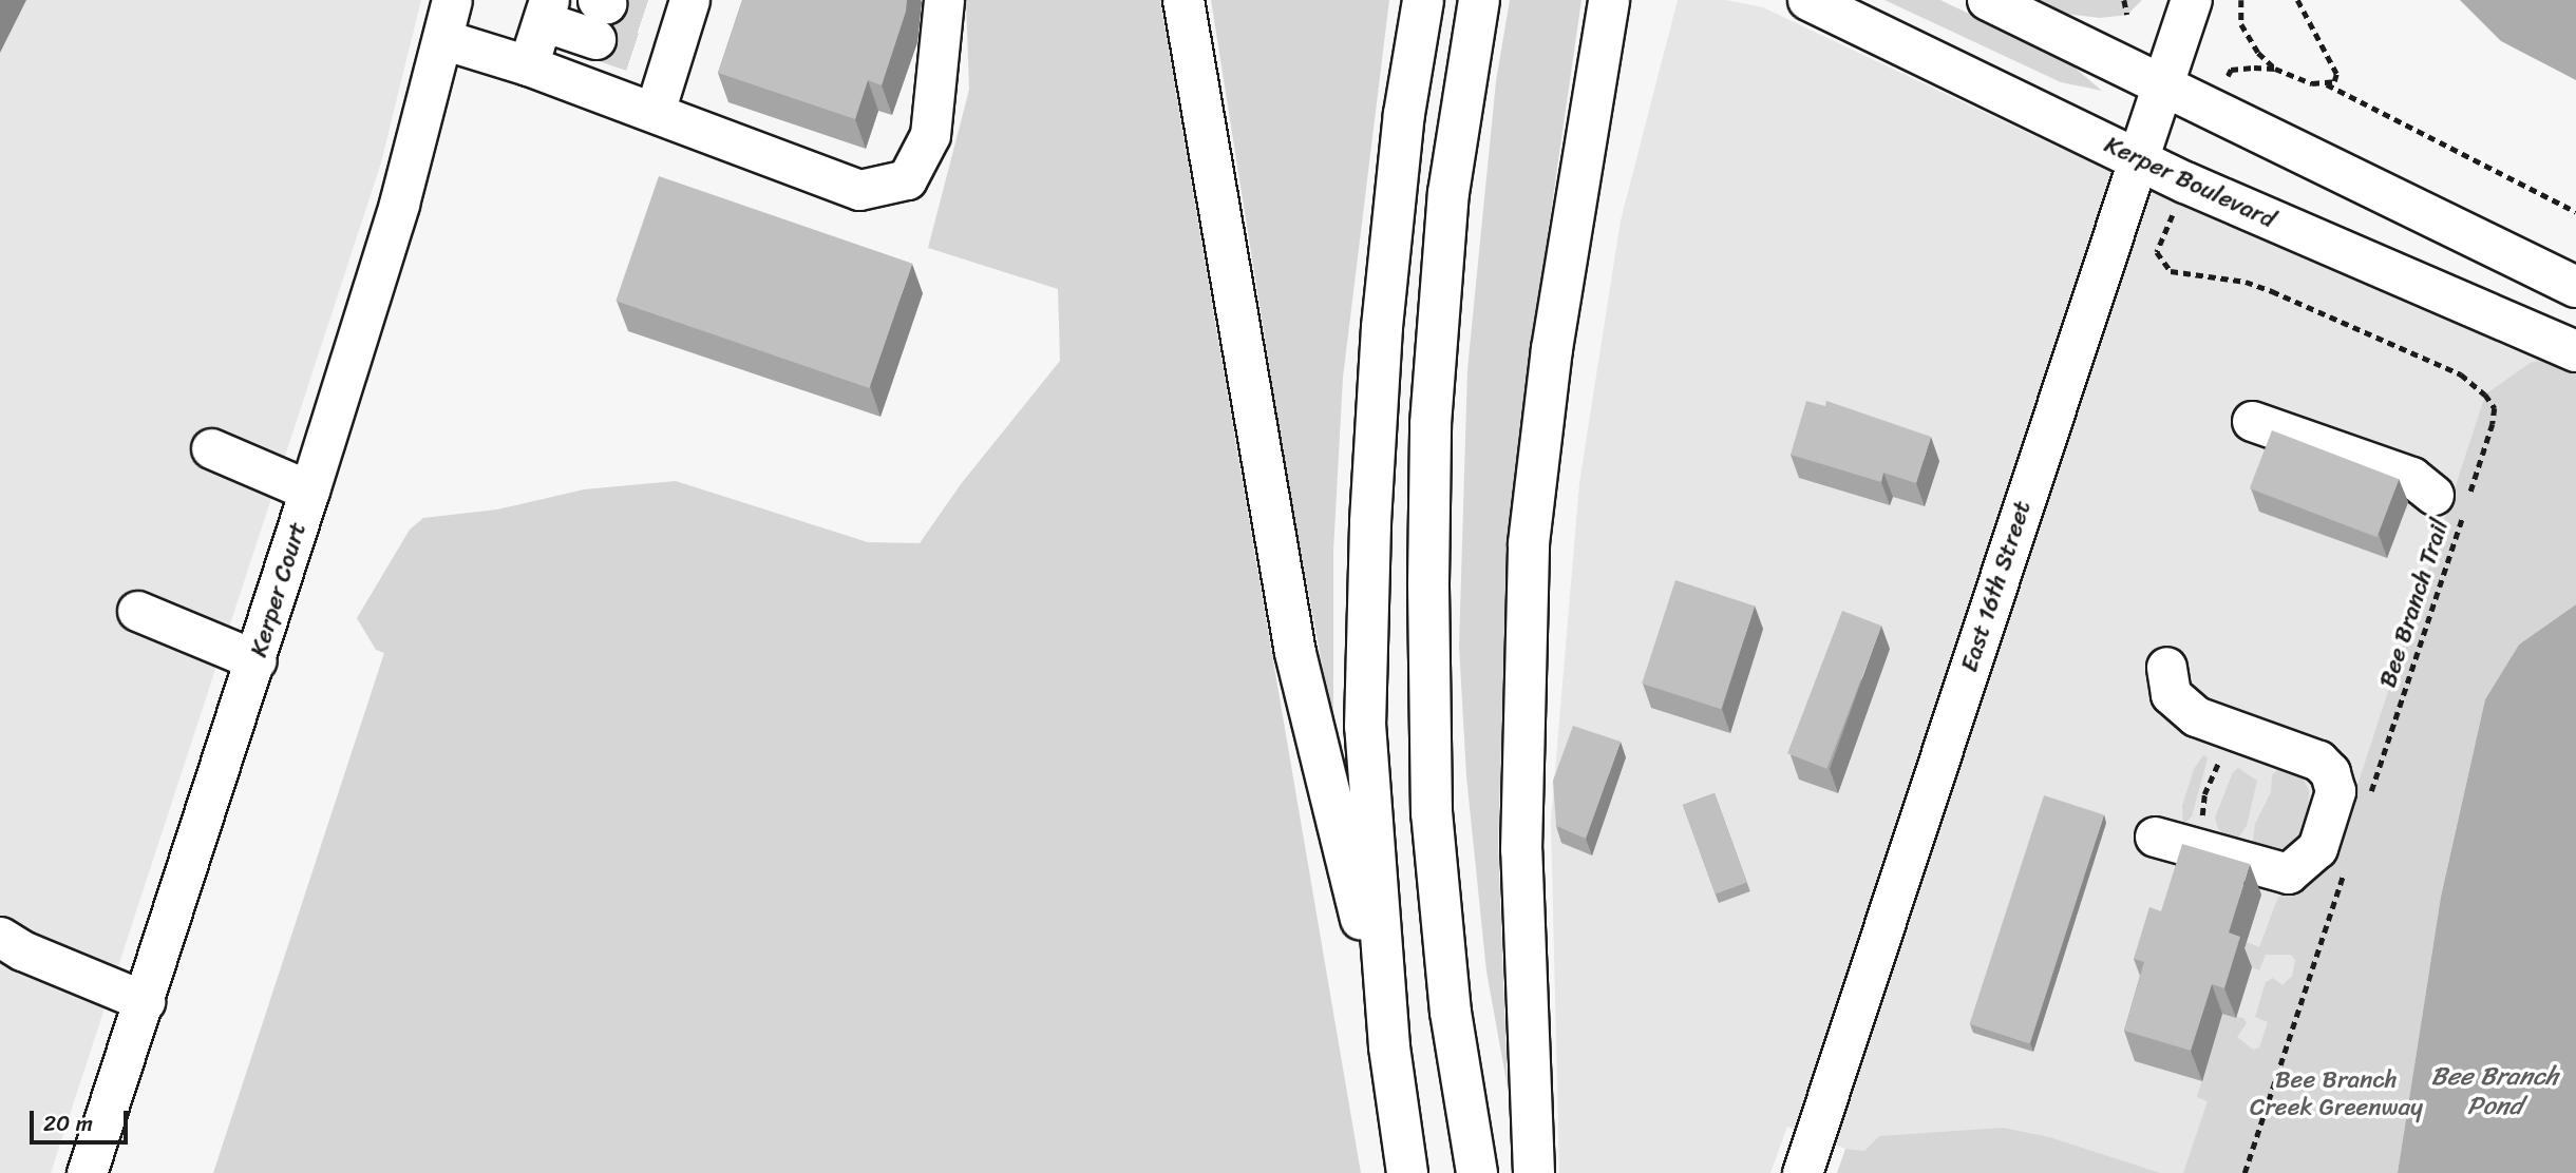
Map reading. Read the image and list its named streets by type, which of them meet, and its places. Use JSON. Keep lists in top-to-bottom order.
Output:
{
  "streets": {
    "main road": ["Kerper Boulevard", "East 16th Street"],
    "street": ["Kerper Court"],
    "path": ["Bee Branch Trail"]
  },
  "crossings": [
    ["Kerper Boulevard", "East 16th Street"]
  ],
  "water": ["Bee Branch Pond"],
  "parks": ["Bee Branch Creek Greenway"],
  "scale_bar": "20 m"
}
